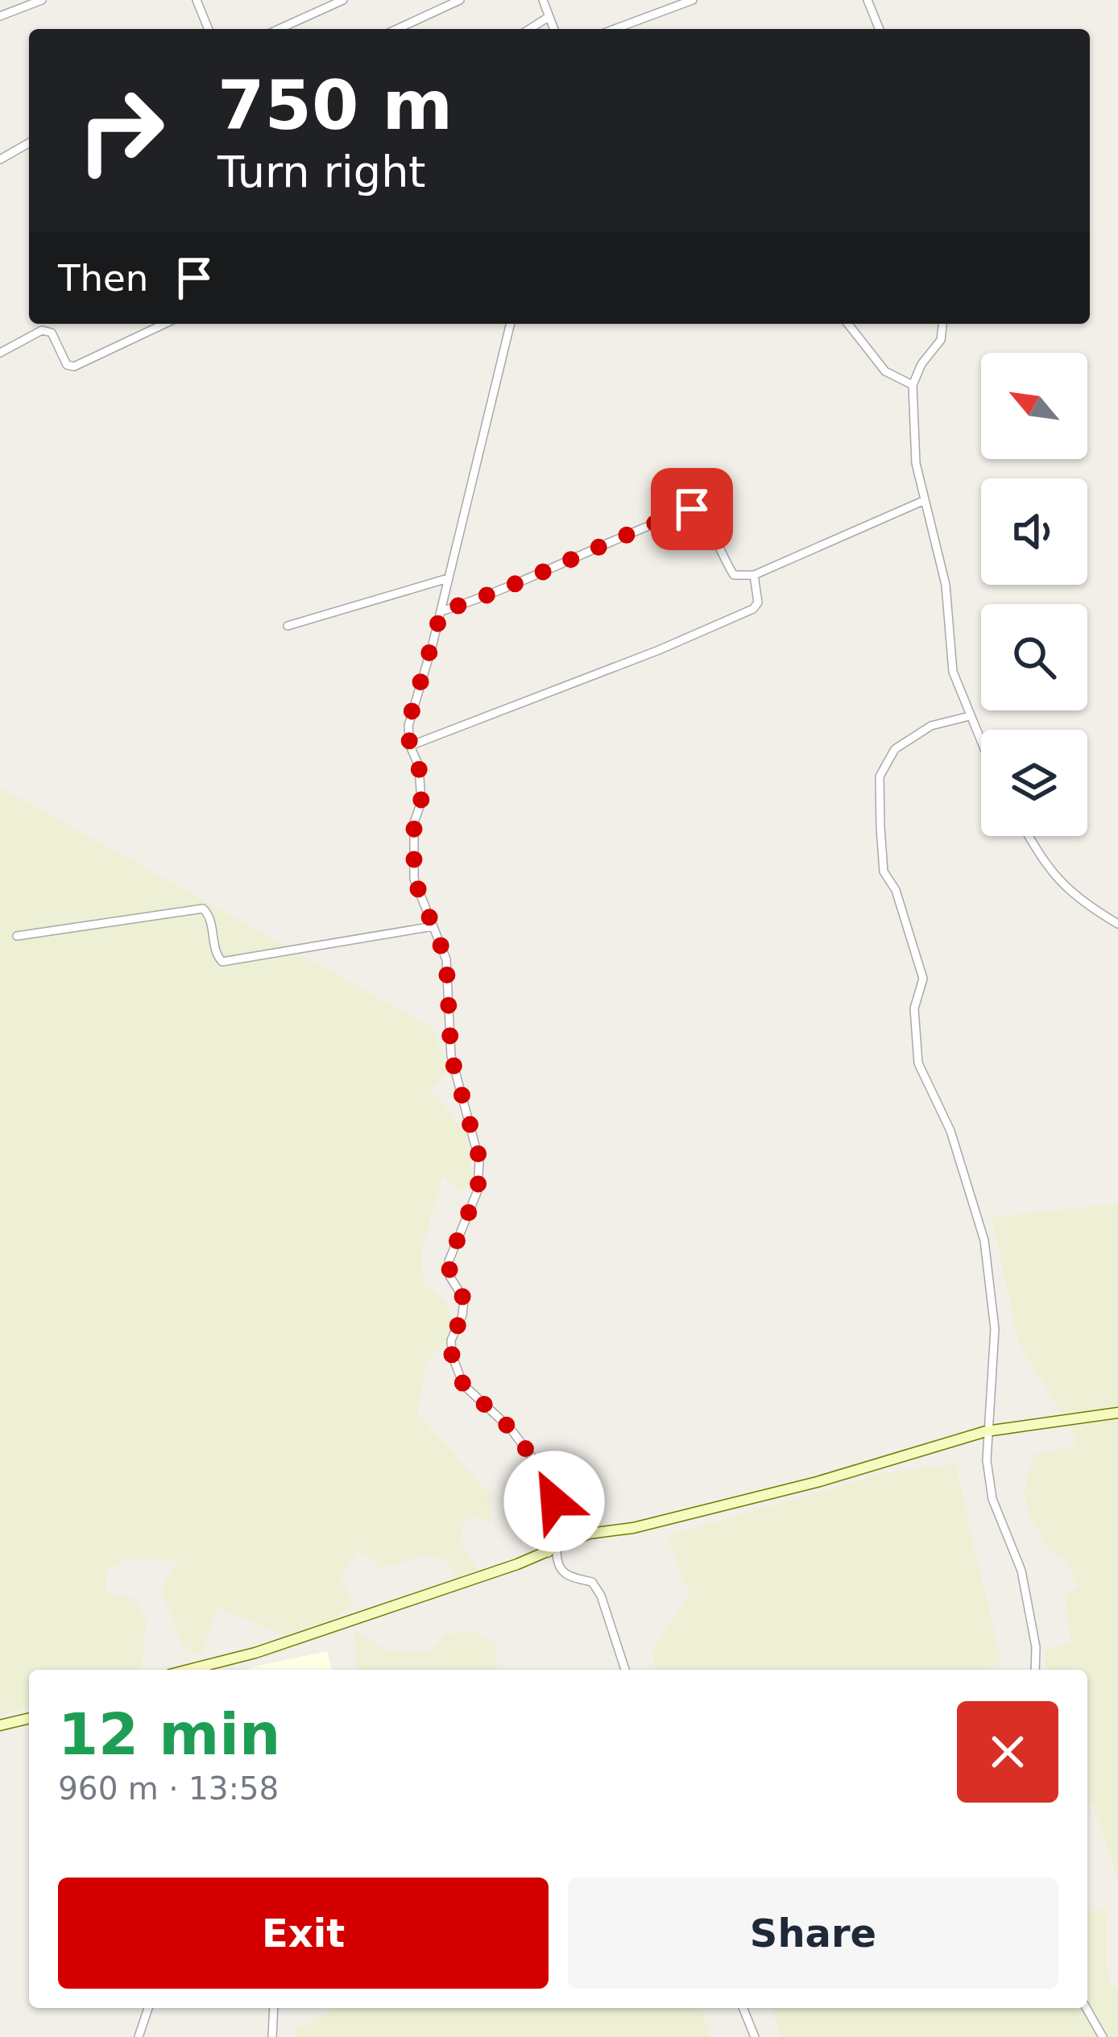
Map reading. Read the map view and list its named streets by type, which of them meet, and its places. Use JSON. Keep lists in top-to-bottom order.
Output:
{
  "north": "top left",
  "page": {
    "turn": ["750 m", "Turn right"],
    "then": "Then",
    "heading": ["12 min", "960 m · 13:58"],
    "buttons": ["Exit", "Share"]
  }
}
